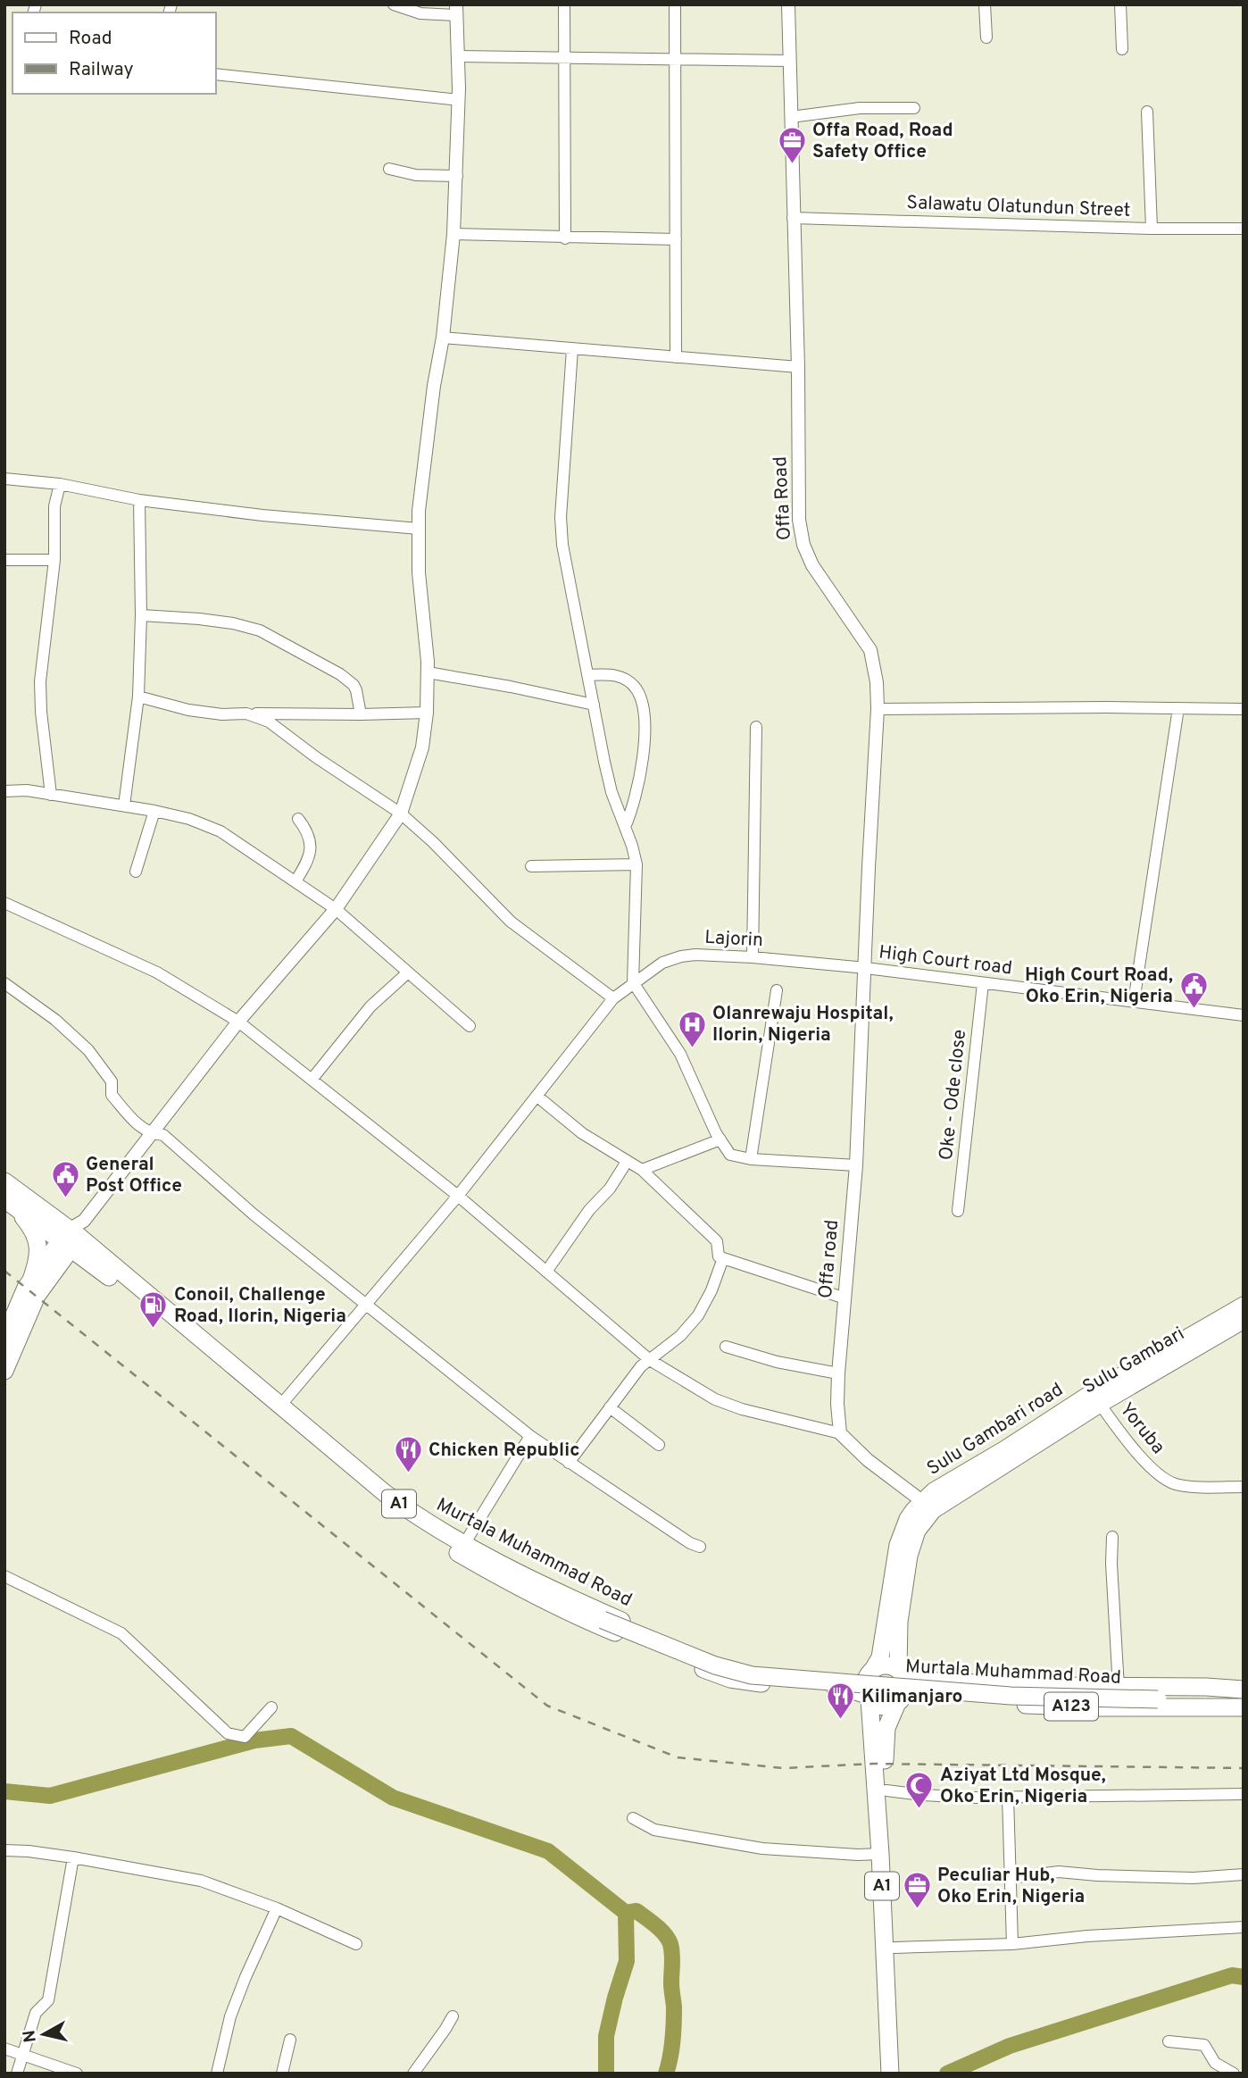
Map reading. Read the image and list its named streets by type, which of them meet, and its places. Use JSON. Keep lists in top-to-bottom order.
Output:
{
  "streets": {
    "main road": [
      "Sulu Gambari",
      "Sulu Gambari road",
      "A1",
      "Murtala Muhammad Road",
      "A123"
    ],
    "street": [
      "Salawatu Olatundun Street",
      "Offa Road",
      "Lajorin",
      "High Court road",
      "Oke - Ode close",
      "Offa road",
      "Yoruba"
    ]
  },
  "crossings": [
    ["Salawatu Olatundun Street", "Offa Road"],
    ["Offa Road", "Lajorin"],
    ["Offa Road", "High Court road"],
    ["Offa Road", "Offa road"],
    ["Lajorin", "High Court road"],
    ["Lajorin", "Offa road"],
    ["Lajorin", "Murtala Muhammad Road"],
    ["High Court road", "Oke - Ode close"],
    ["High Court road", "Offa road"],
    ["Sulu Gambari", "Yoruba"],
    ["Sulu Gambari", "Sulu Gambari road"],
    ["Yoruba", "Sulu Gambari road"],
    ["Sulu Gambari road", "A1"],
    ["Sulu Gambari road", "Murtala Muhammad Road"],
    ["A1", "Murtala Muhammad Road"]
  ],
  "places": {
    "office": ["Offa Road, Road Safety Office", "Peculiar Hub, Oko Erin, Nigeria"],
    "public building": ["High Court Road, Oko Erin, Nigeria", "General Post Office"],
    "hospital": ["Olanrewaju Hospital, Ilorin, Nigeria"],
    "fuel station": ["Conoil, Challenge Road, Ilorin, Nigeria"],
    "restaurant": ["Chicken Republic", "Kilimanjaro"],
    "mosque": ["Aziyat Ltd Mosque, Oko Erin, Nigeria"]
  },
  "legend": ["Road", "Railway"],
  "north": "left"
}
